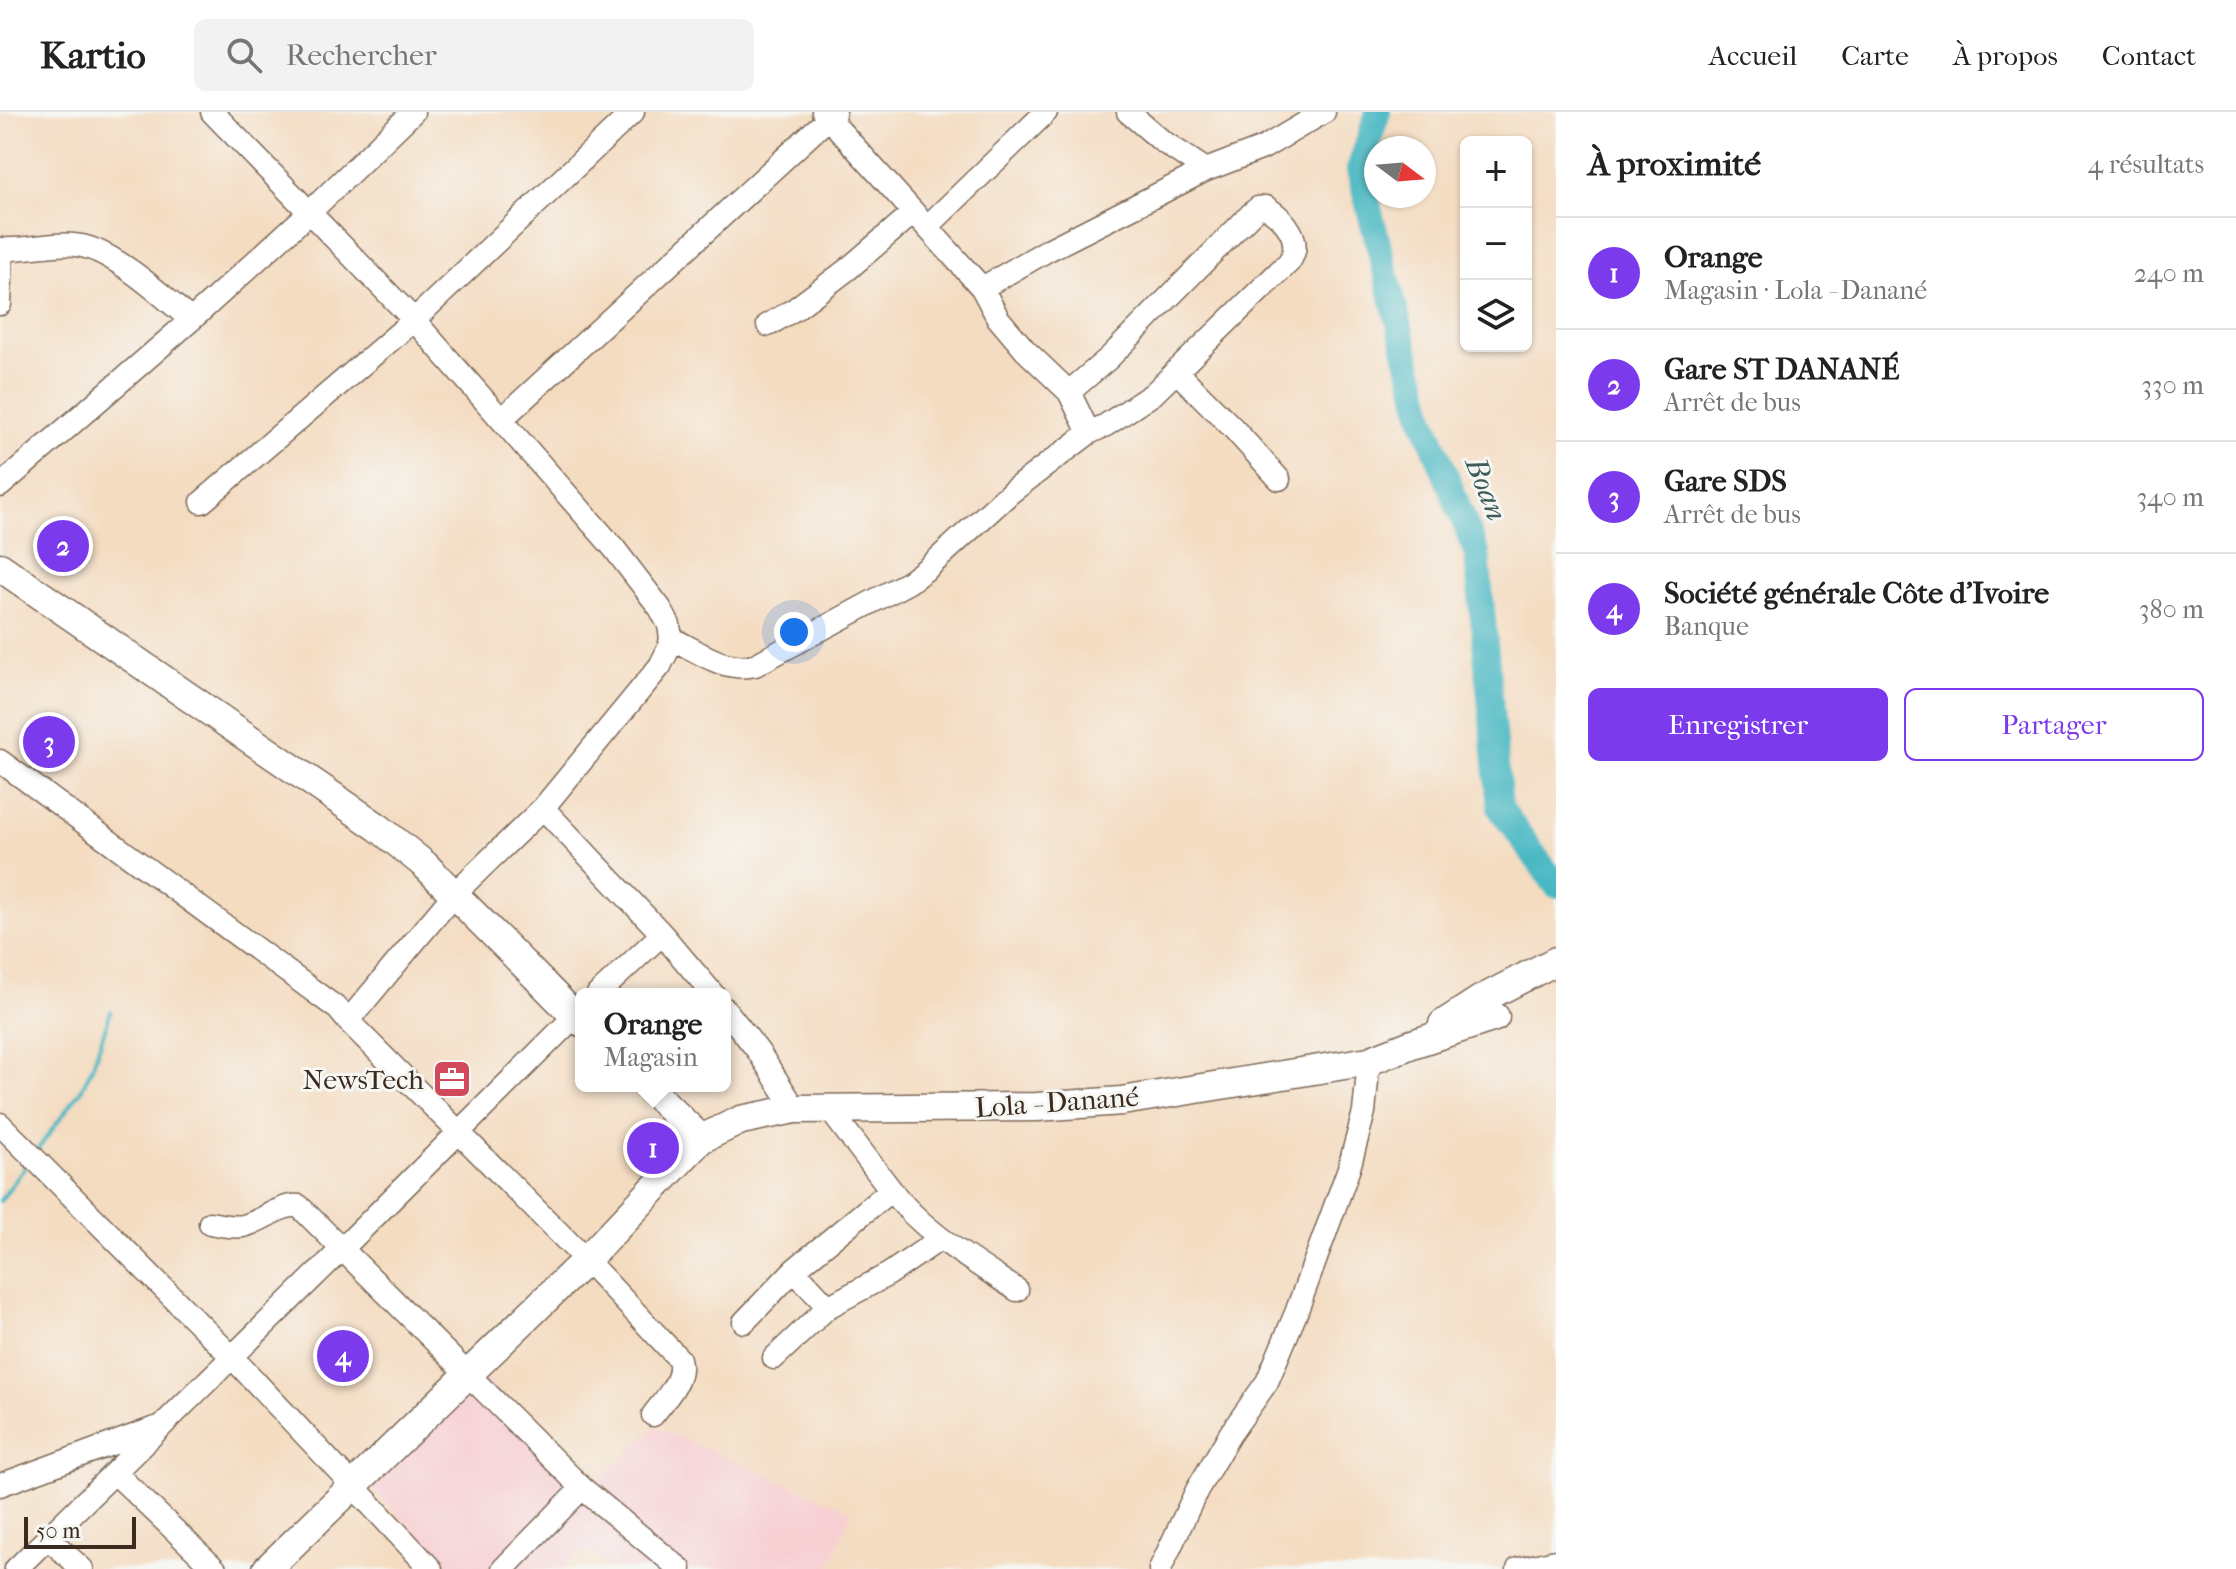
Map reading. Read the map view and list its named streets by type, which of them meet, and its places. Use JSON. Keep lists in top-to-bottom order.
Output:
{
  "streets": {
    "main road": ["Lola - Danané"]
  },
  "water": ["Boan"],
  "places": {
    "office": ["NewsTech"]
  },
  "scale_bar": "50 m",
  "north": "right",
  "page": {
    "header": "Kartio",
    "search": "Rechercher",
    "nav": [
      "Accueil",
      "Carte",
      "À propos",
      "Contact"
    ],
    "heading": ["À proximité", "4 résultats"],
    "map_buttons": ["+", "−"],
    "list": [
      {
        "mark": "1",
        "name": "Orange",
        "note": "Magasin · Lola - Danané",
        "value": "240 m"
      },
      {
        "mark": "2",
        "name": "Gare ST DANANÉ",
        "note": "Arrêt de bus",
        "value": "330 m"
      },
      {
        "mark": "3",
        "name": "Gare SDS",
        "note": "Arrêt de bus",
        "value": "340 m"
      },
      {
        "mark": "4",
        "name": "Société générale Côte d'Ivoire",
        "note": "Banque",
        "value": "380 m"
      }
    ],
    "pins": [
      "2",
      "3",
      "1",
      "4"
    ],
    "buttons": ["Enregistrer", "Partager"],
    "popup": ["Orange", "Magasin"],
    "scale": "50 m"
  }
}
